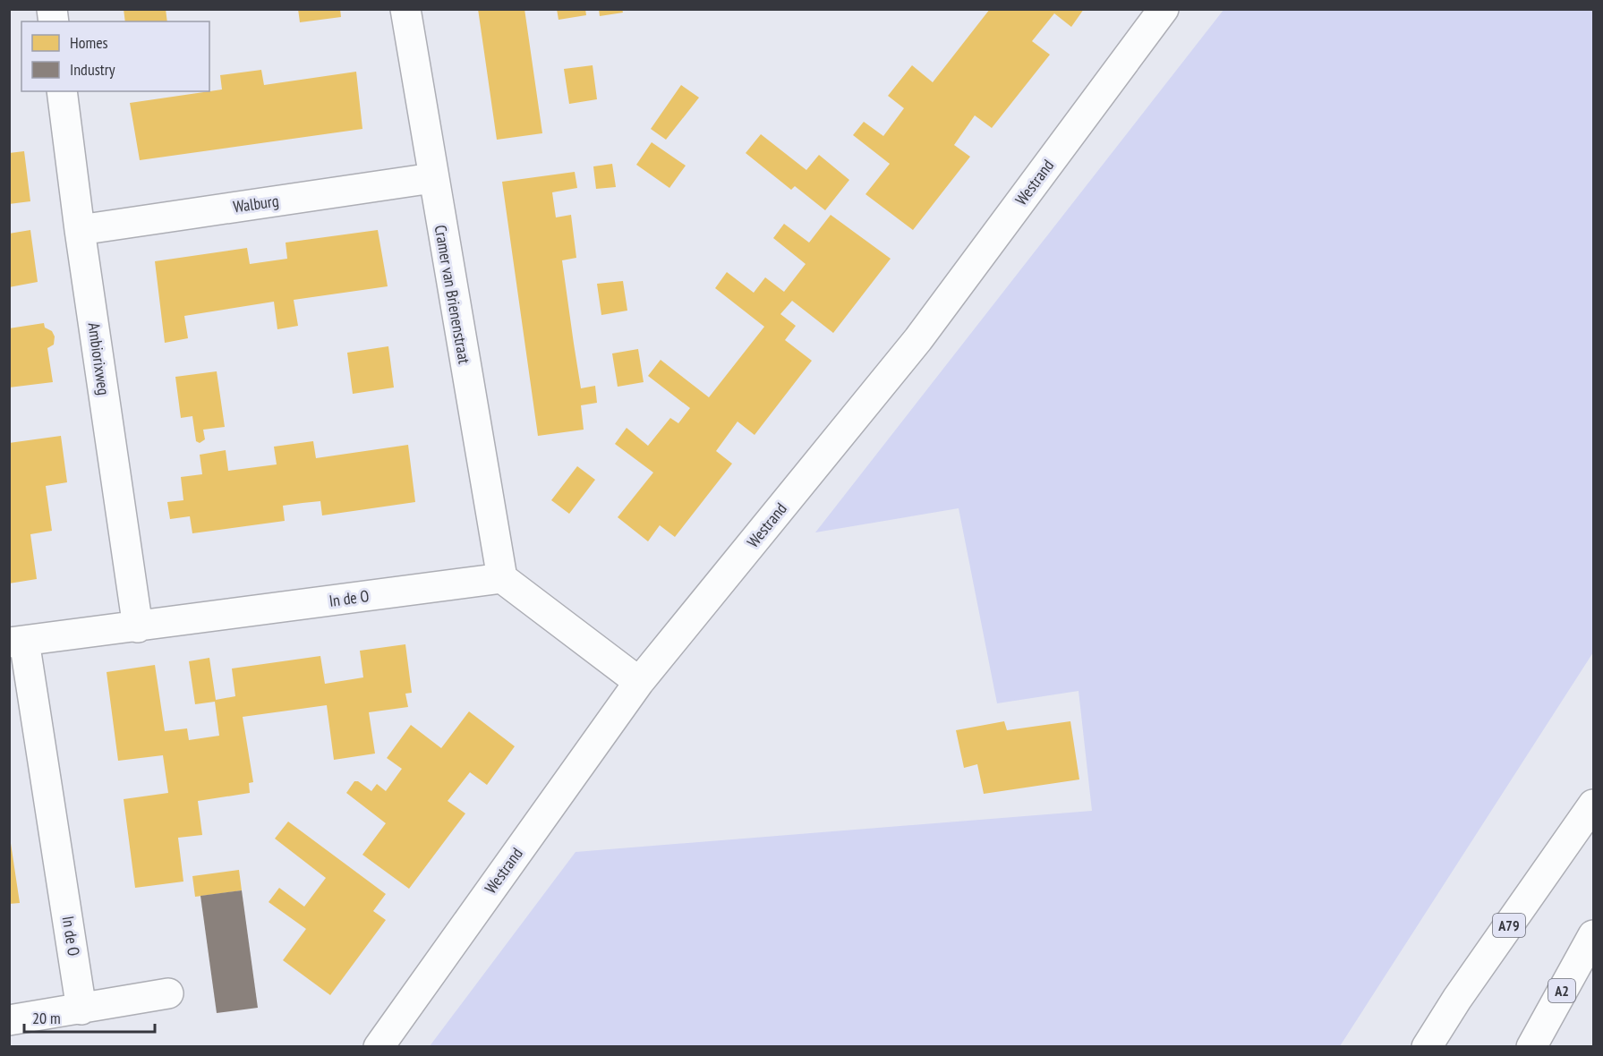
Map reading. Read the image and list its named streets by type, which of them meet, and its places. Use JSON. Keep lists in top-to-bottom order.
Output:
{
  "streets": {
    "main road": [
      "Westrand",
      "Walburg",
      "Cramer van Brienenstraat",
      "Ambiorixweg",
      "In de O",
      "A79",
      "A2"
    ]
  },
  "crossings": [
    ["Walburg", "Cramer van Brienenstraat"],
    ["Walburg", "Ambiorixweg"],
    ["Cramer van Brienenstraat", "In de O"],
    ["Ambiorixweg", "In de O"]
  ],
  "legend": ["Homes", "Industry"],
  "scale_bar": "20 m"
}
